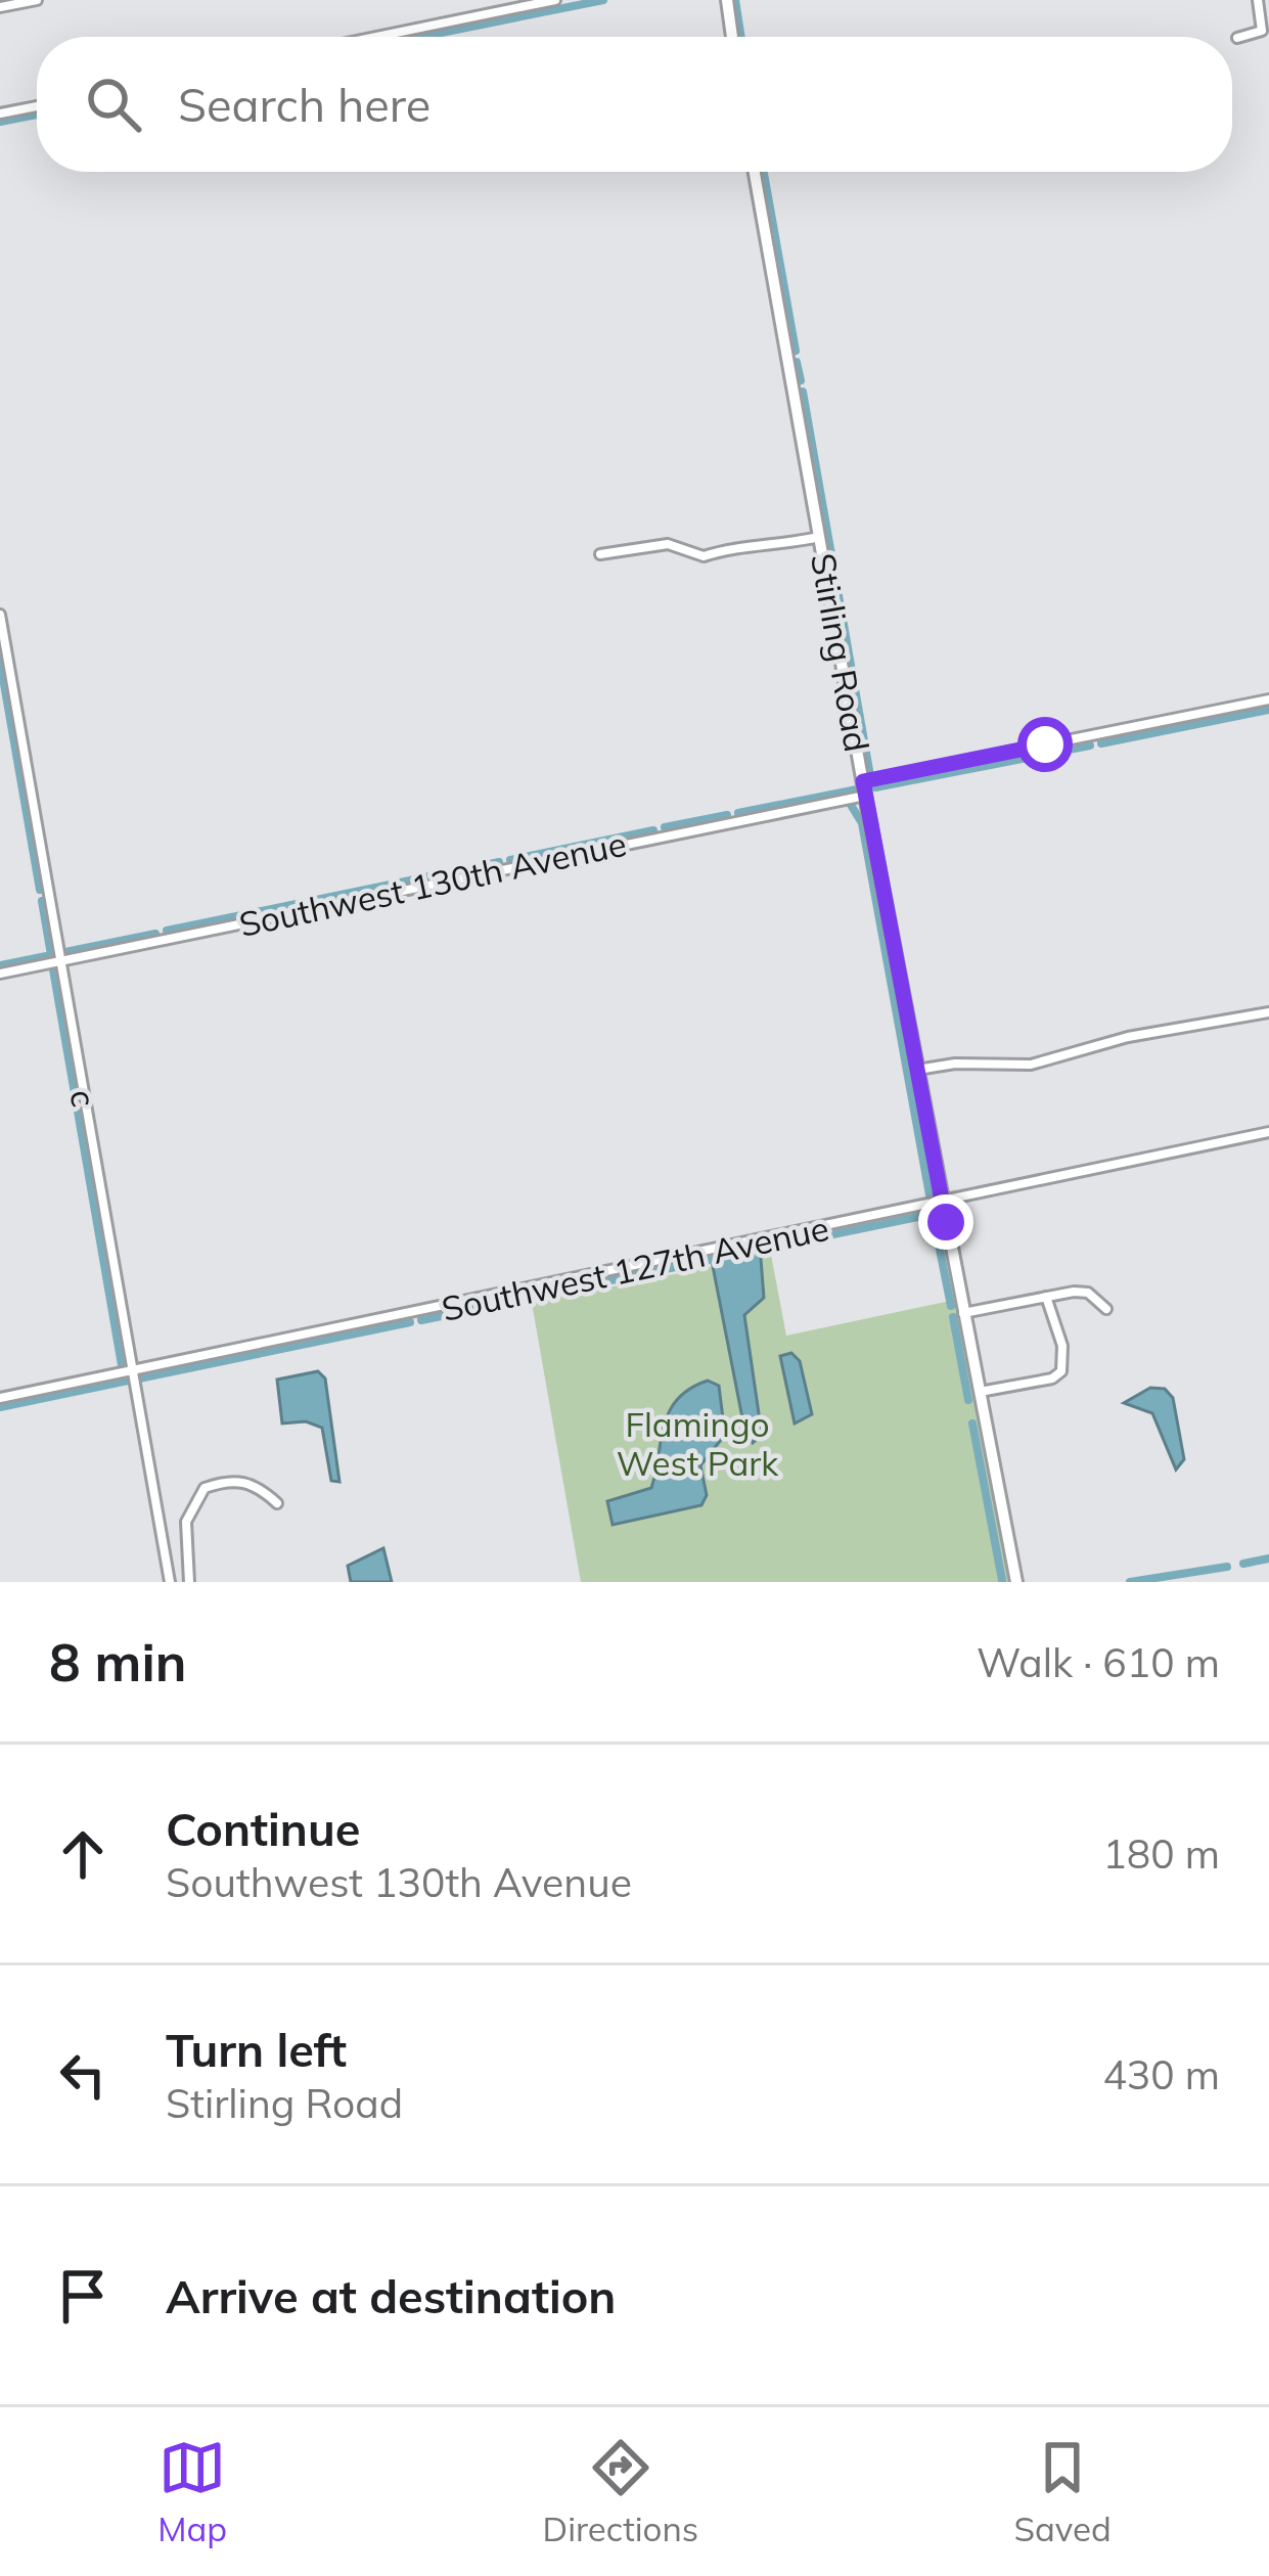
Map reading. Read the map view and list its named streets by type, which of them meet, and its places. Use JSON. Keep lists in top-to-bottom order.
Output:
{
  "streets": {
    "street": [
      "Stirling Road",
      "Southwest 130th Avenue",
      "c",
      "Southwest 127th Avenue"
    ]
  },
  "crossings": [
    ["Stirling Road", "Southwest 130th Avenue"],
    ["Stirling Road", "Southwest 127th Avenue"],
    ["Southwest 130th Avenue", "c"],
    ["c", "Southwest 127th Avenue"]
  ],
  "parks": ["Flamingo West Park"],
  "page": {
    "search": "Search here",
    "heading": ["8 min", "Walk · 610 m"],
    "list": [
      ["Continue", "Southwest 130th Avenue", "180 m"],
      ["Turn left", "Stirling Road", "430 m"],
      "Arrive at destination"
    ],
    "nav": ["Map", "Directions", "Saved"]
  }
}
